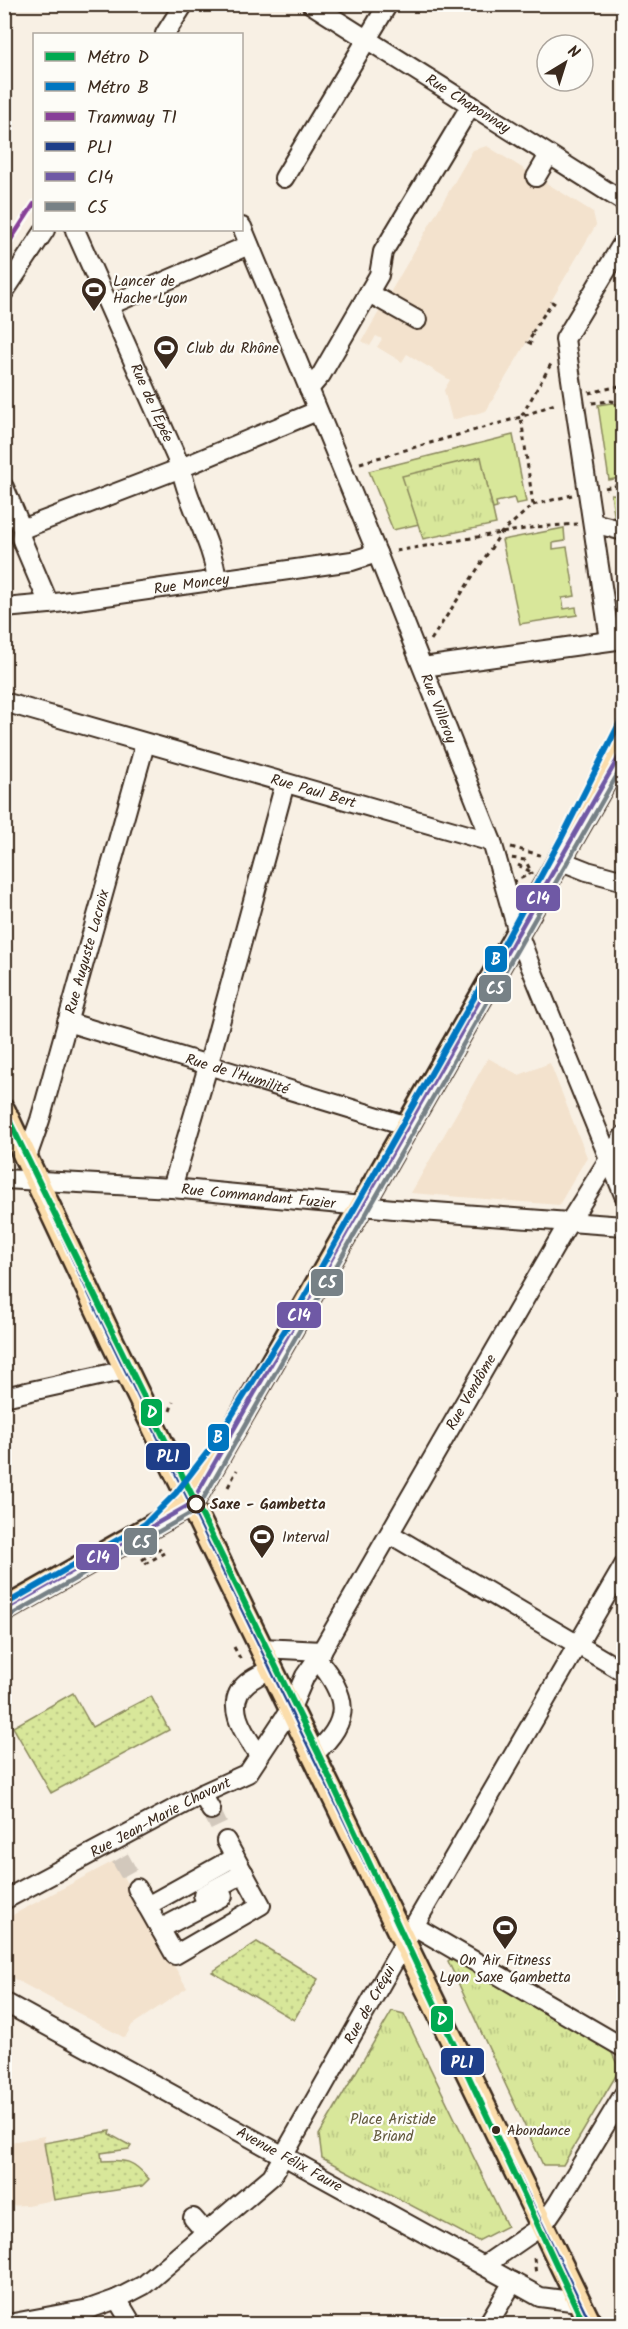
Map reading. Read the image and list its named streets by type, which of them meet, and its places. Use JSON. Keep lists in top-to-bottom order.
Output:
{
  "streets": {
    "street": [
      "Rue Chaponnay",
      "Rue de l'Épée",
      "Rue Moncey",
      "Rue Villeroy",
      "Rue Paul Bert",
      "Rue Auguste Lacroix",
      "Rue de l'Humilité",
      "Rue Commandant Fuzier",
      "Rue Vendôme",
      "Rue Jean-Marie Chavant",
      "Rue de Créqui",
      "Avenue Félix Faure"
    ]
  },
  "crossings": [
    ["Rue de l'Épée", "Rue Moncey"],
    ["Rue Moncey", "Rue Villeroy"],
    ["Rue Villeroy", "Rue Paul Bert"],
    ["Rue Villeroy", "Rue Vendôme"],
    ["Rue Paul Bert", "Rue Auguste Lacroix"],
    ["Rue Auguste Lacroix", "Rue de l'Humilité"],
    ["Rue Commandant Fuzier", "Rue Vendôme"],
    ["Rue Vendôme", "Rue Jean-Marie Chavant"],
    ["Rue de Créqui", "Avenue Félix Faure"]
  ],
  "parks": ["Place Aristide Briand"],
  "places": {
    "sports": [
      "Lancer de Hache Lyon",
      "Club du Rhône",
      "Interval",
      "On Air Fitness Lyon Saxe Gambetta"
    ],
    "other": ["Saxe - Gambetta", "Abondance"]
  },
  "lines": [
    "tram line T1",
    "metro line B",
    "transit line C14",
    "transit line C5",
    "metro line D",
    "transit line PL1"
  ],
  "legend": [
    "Métro D",
    "Métro B",
    "Tramway T1",
    "PL1",
    "C14",
    "C5"
  ],
  "north": "top right"
}
